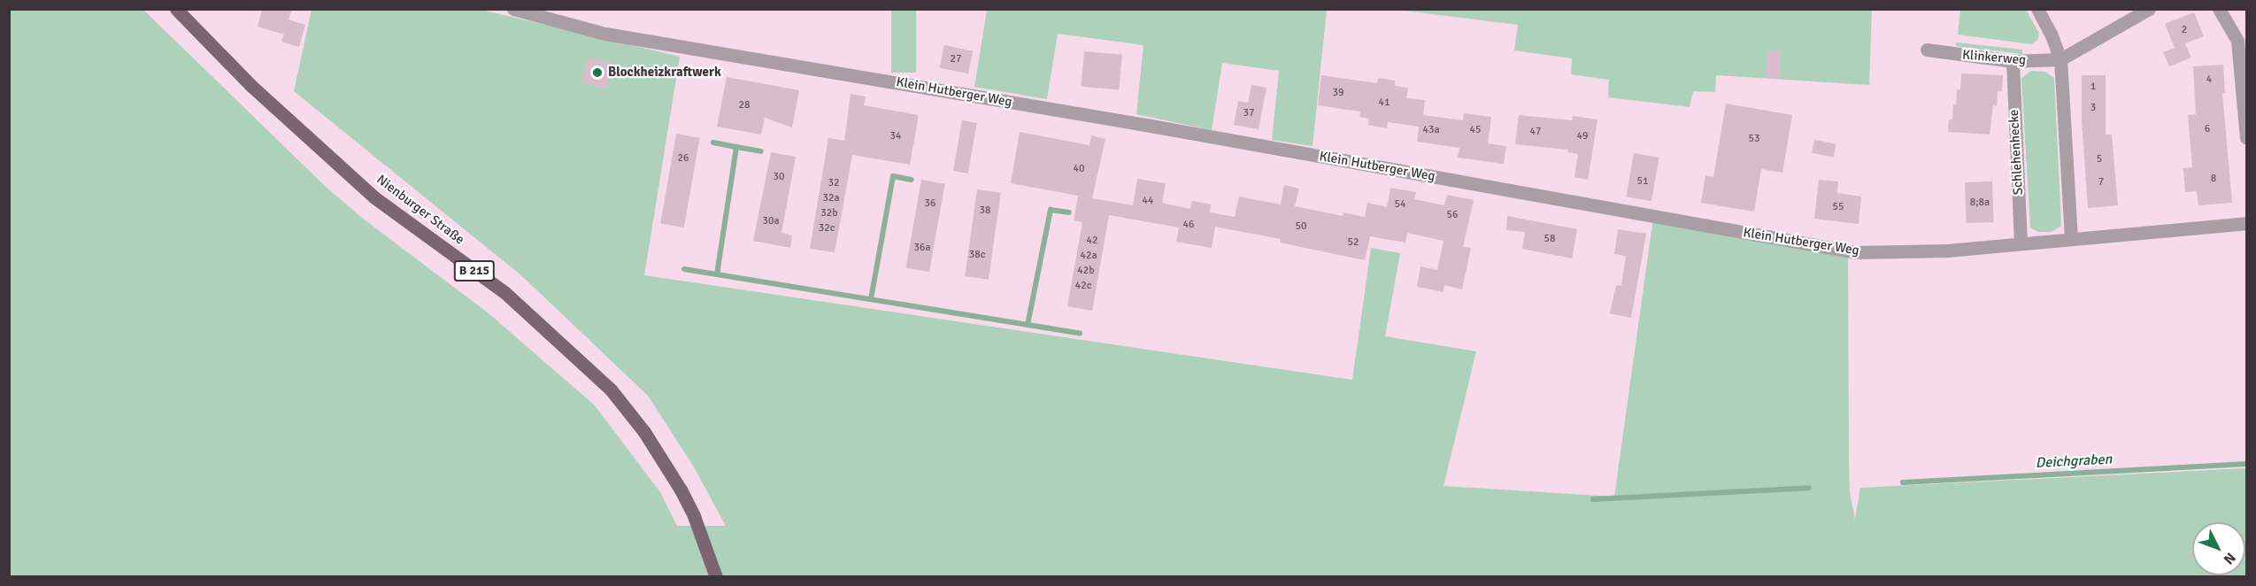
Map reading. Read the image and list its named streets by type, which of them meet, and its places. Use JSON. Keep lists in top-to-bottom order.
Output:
{
  "streets": {
    "main road": ["Nienburger Straße", "B 215"],
    "street": ["Klinkerweg", "Klein Hutberger Weg", "Schlehenhecke"]
  },
  "crossings": [
    ["Klinkerweg", "Schlehenhecke"],
    ["Klein Hutberger Weg", "Schlehenhecke"]
  ],
  "water": ["Deichgraben"],
  "places": ["Blockheizkraftwerk"],
  "house_numbers": [
    "2",
    "27",
    "4",
    "1",
    "39",
    "41",
    "28",
    "3",
    "37",
    "6",
    "43a",
    "45",
    "47",
    "34",
    "49",
    "53",
    "26",
    "5",
    "40",
    "30",
    "8",
    "51",
    "7",
    "32",
    "32a",
    "44",
    "8;8a",
    "36",
    "54",
    "55",
    "38",
    "32b",
    "56",
    "30a",
    "46",
    "50",
    "32c",
    "58",
    "42",
    "52",
    "36a",
    "38c",
    "42a",
    "42b",
    "42c"
  ],
  "north": "bottom right"
}
